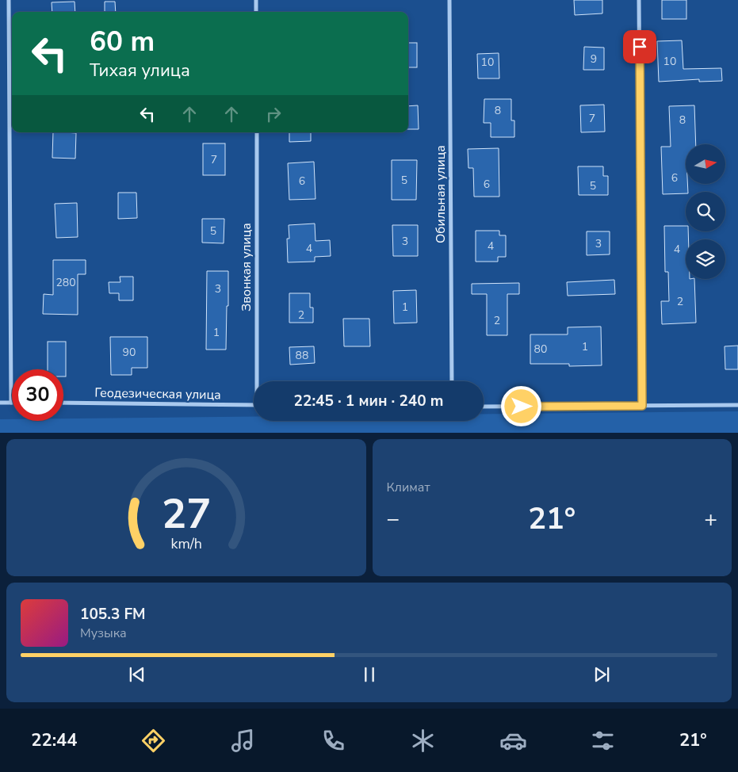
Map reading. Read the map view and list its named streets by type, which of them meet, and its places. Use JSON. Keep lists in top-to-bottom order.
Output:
{
  "streets": {
    "street": ["Обильная улица", "Звонкая улица", "Геодезическая улица"]
  },
  "house_numbers": [
    "9",
    "10",
    "10",
    "8",
    "7",
    "8",
    "7",
    "6",
    "5",
    "6",
    "6",
    "5",
    "5",
    "3",
    "3",
    "4",
    "4",
    "4",
    "280",
    "3",
    "2",
    "1",
    "2",
    "2",
    "1",
    "1",
    "80",
    "90",
    "88"
  ],
  "north": "right",
  "page": {
    "turn": ["60 m", "Тихая улица"],
    "limit": "30",
    "trip": "22:45 · 1 мин · 240 m",
    "tile": "Климат",
    "heat": ["−", "21°", "+"],
    "song": ["105.3 FM", "Музыка"],
    "tabs": ["22:44", "21°"],
    "gauge": ["27", "km/h"]
  }
}
